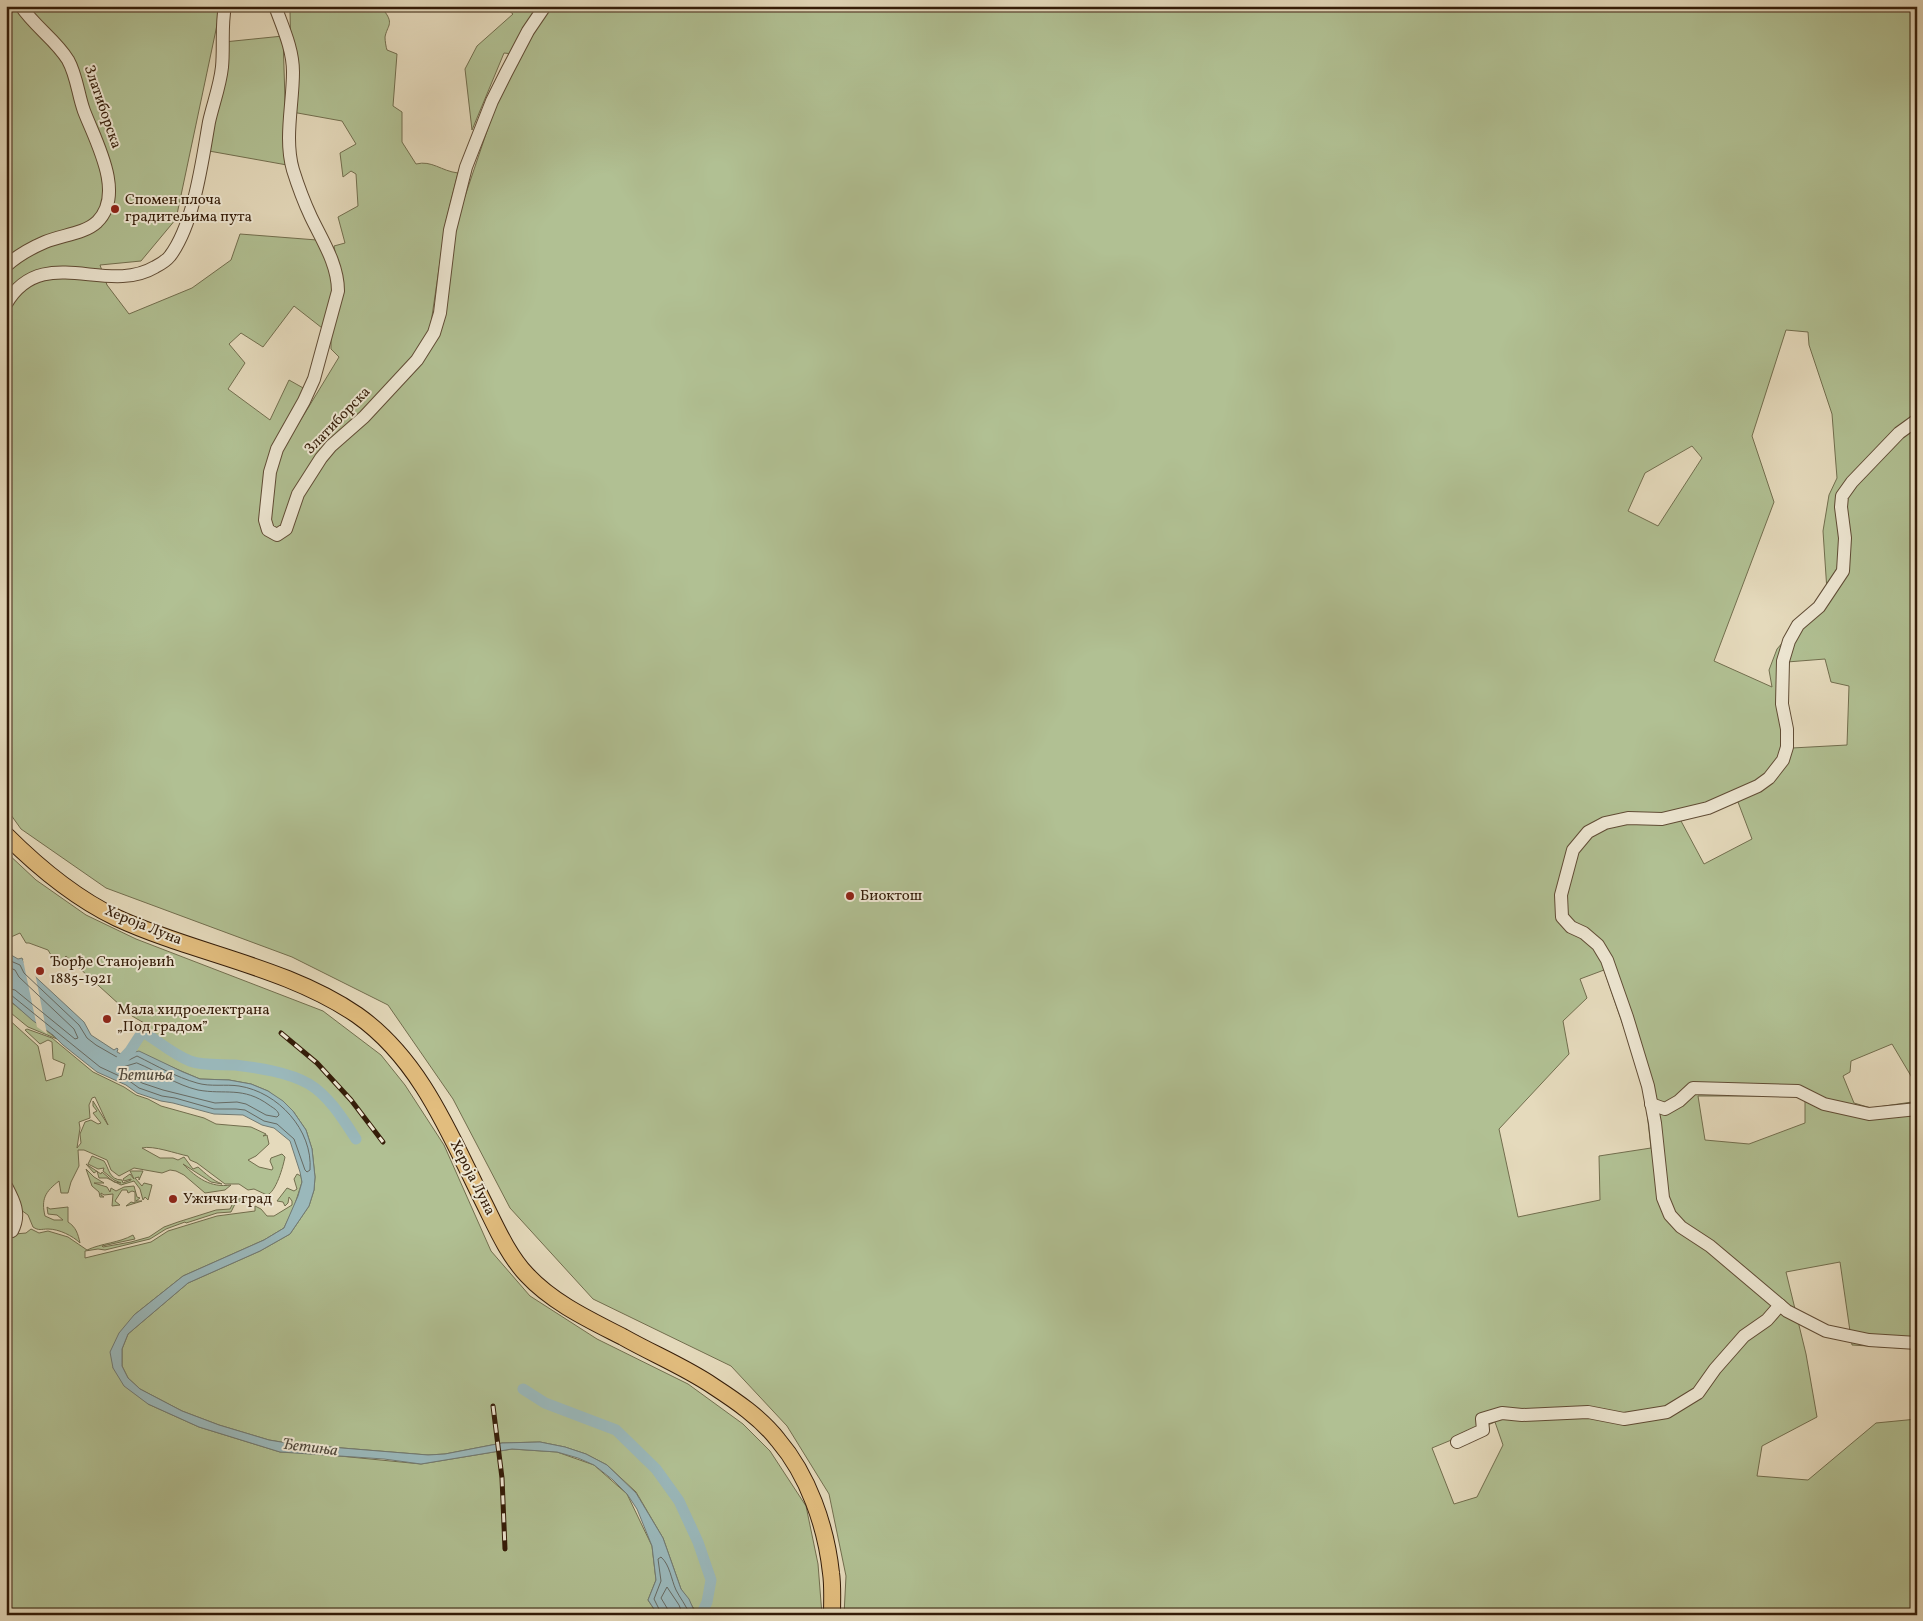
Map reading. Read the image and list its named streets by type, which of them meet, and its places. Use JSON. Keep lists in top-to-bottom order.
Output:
{
  "streets": {
    "main road": ["Хероја Луна"],
    "street": ["Златиборска"]
  },
  "water": ["Ђетиња"],
  "places": [
    "Спомен плоча градитељима пута",
    "Биоктош",
    "Ђорђе Станојевић 1885-1921",
    "Мала хидроелектрана „Под градом”",
    "Ужички град"
  ]
}
